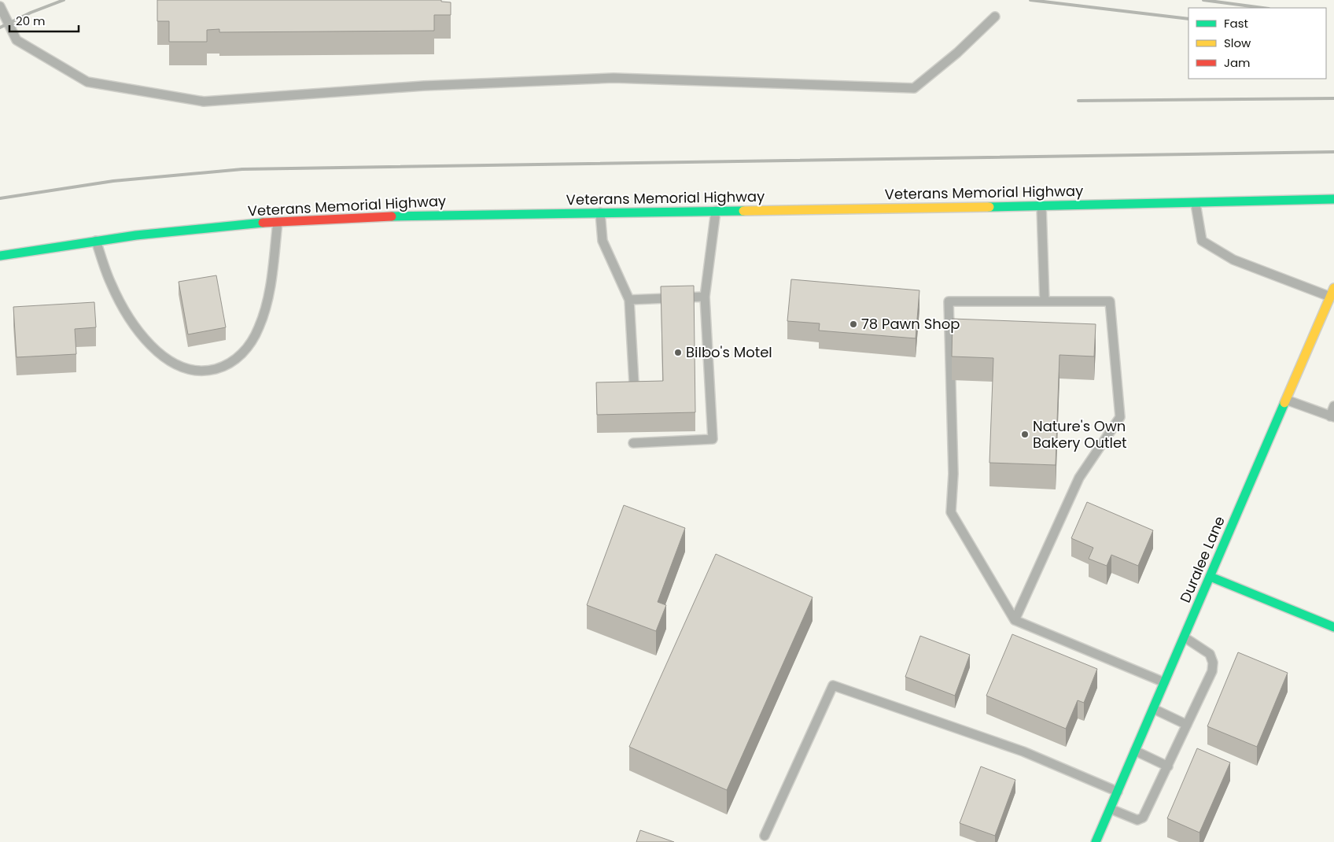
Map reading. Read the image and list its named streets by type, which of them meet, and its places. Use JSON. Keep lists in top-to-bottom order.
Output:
{
  "streets": {
    "main road": ["Veterans Memorial Highway", "Duralee Lane"]
  },
  "places": ["78 Pawn Shop", "Bilbo's Motel", "Nature's Own Bakery Outlet"],
  "legend": ["Fast", "Slow", "Jam"],
  "scale_bar": "20 m"
}
